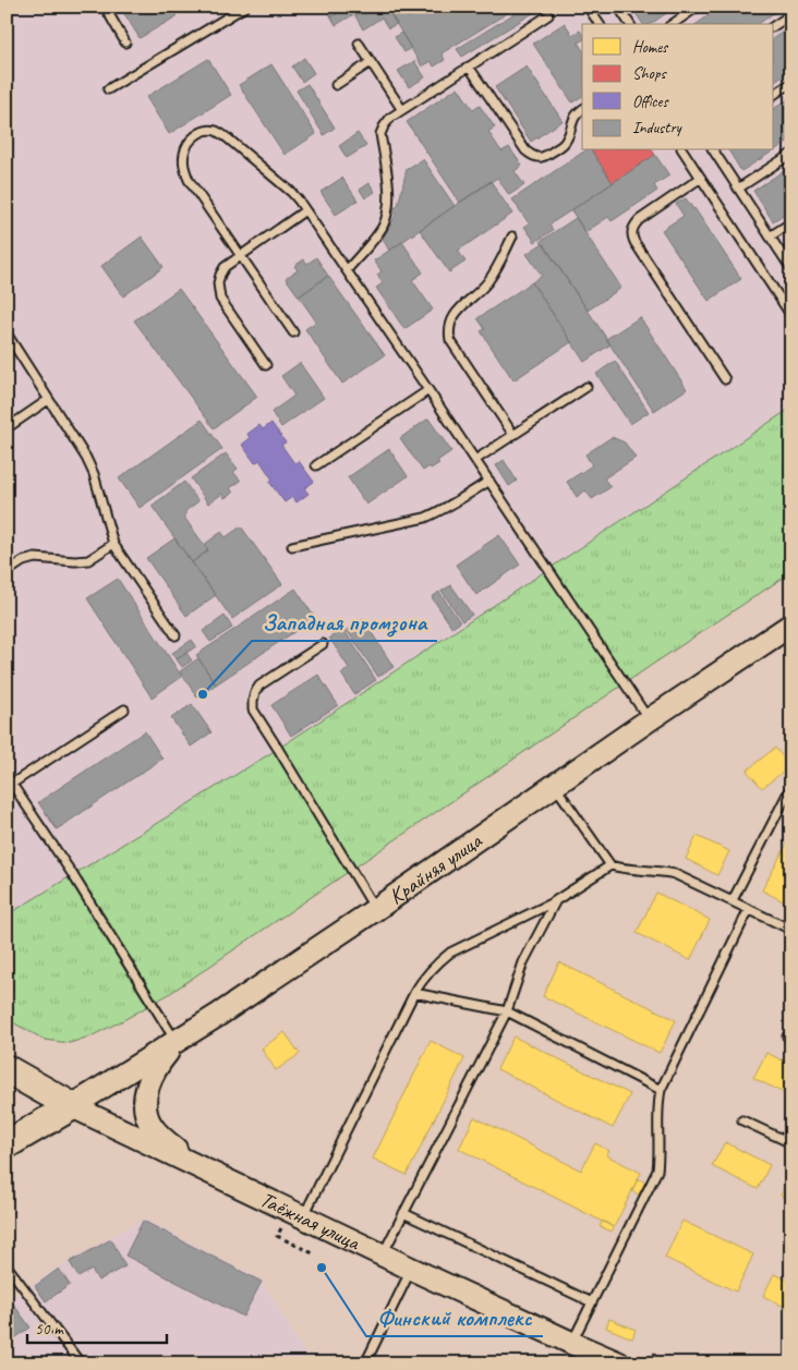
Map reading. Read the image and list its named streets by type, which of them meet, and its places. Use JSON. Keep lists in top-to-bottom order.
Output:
{
  "streets": {
    "highway": ["Таёжная улица"],
    "main road": ["Крайняя улица"]
  },
  "crossings": [
    ["Крайняя улица", "Таёжная улица"]
  ],
  "places": ["Западная промзона", "Финский комплекс"],
  "legend": [
    "Homes",
    "Shops",
    "Offices",
    "Industry"
  ],
  "scale_bar": "50 m"
}
